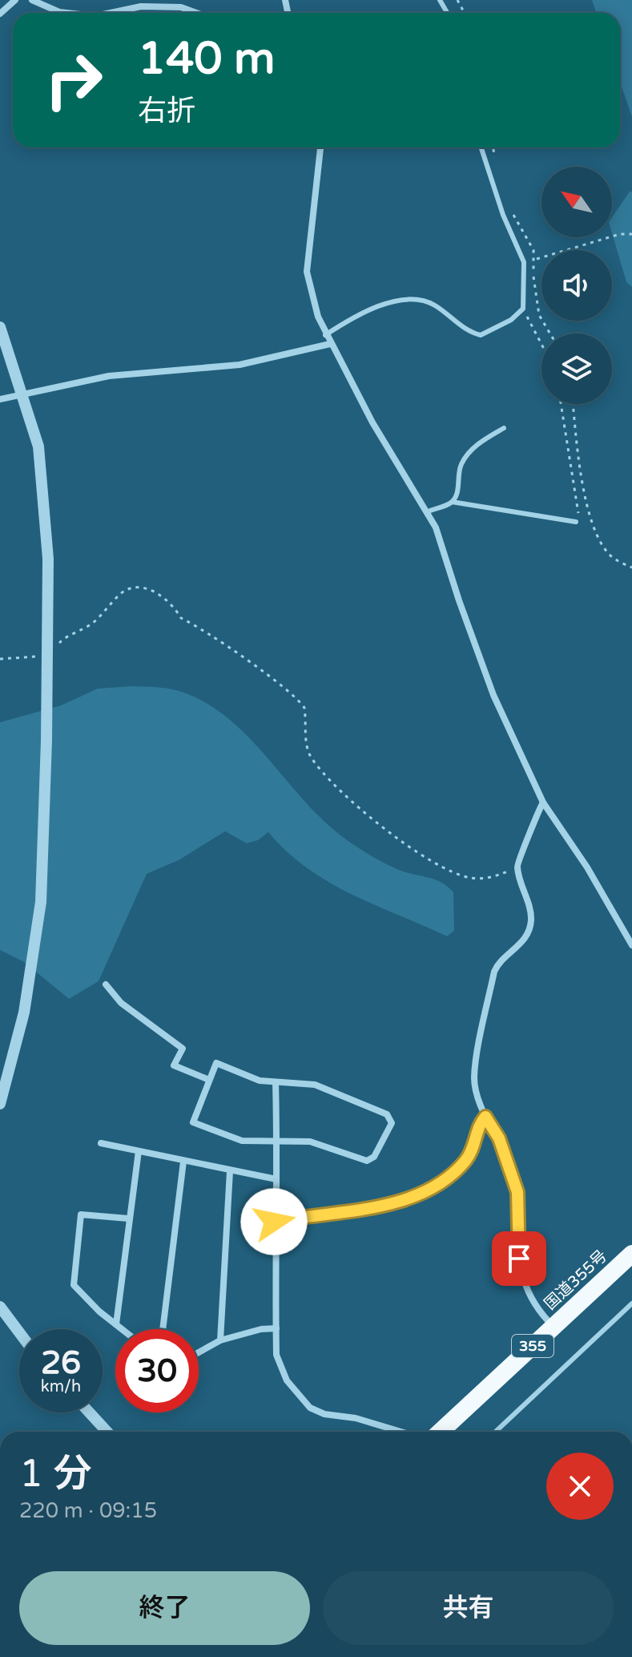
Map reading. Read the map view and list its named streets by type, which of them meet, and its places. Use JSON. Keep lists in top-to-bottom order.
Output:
{
  "streets": {
    "highway": ["国道355号", "355"]
  },
  "north": "top left",
  "page": {
    "turn": ["140 m", "右折"],
    "speed": "26 km/h",
    "limit": "30",
    "heading": ["1 分", "220 m · 09:15"],
    "buttons": ["終了", "共有"]
  }
}
